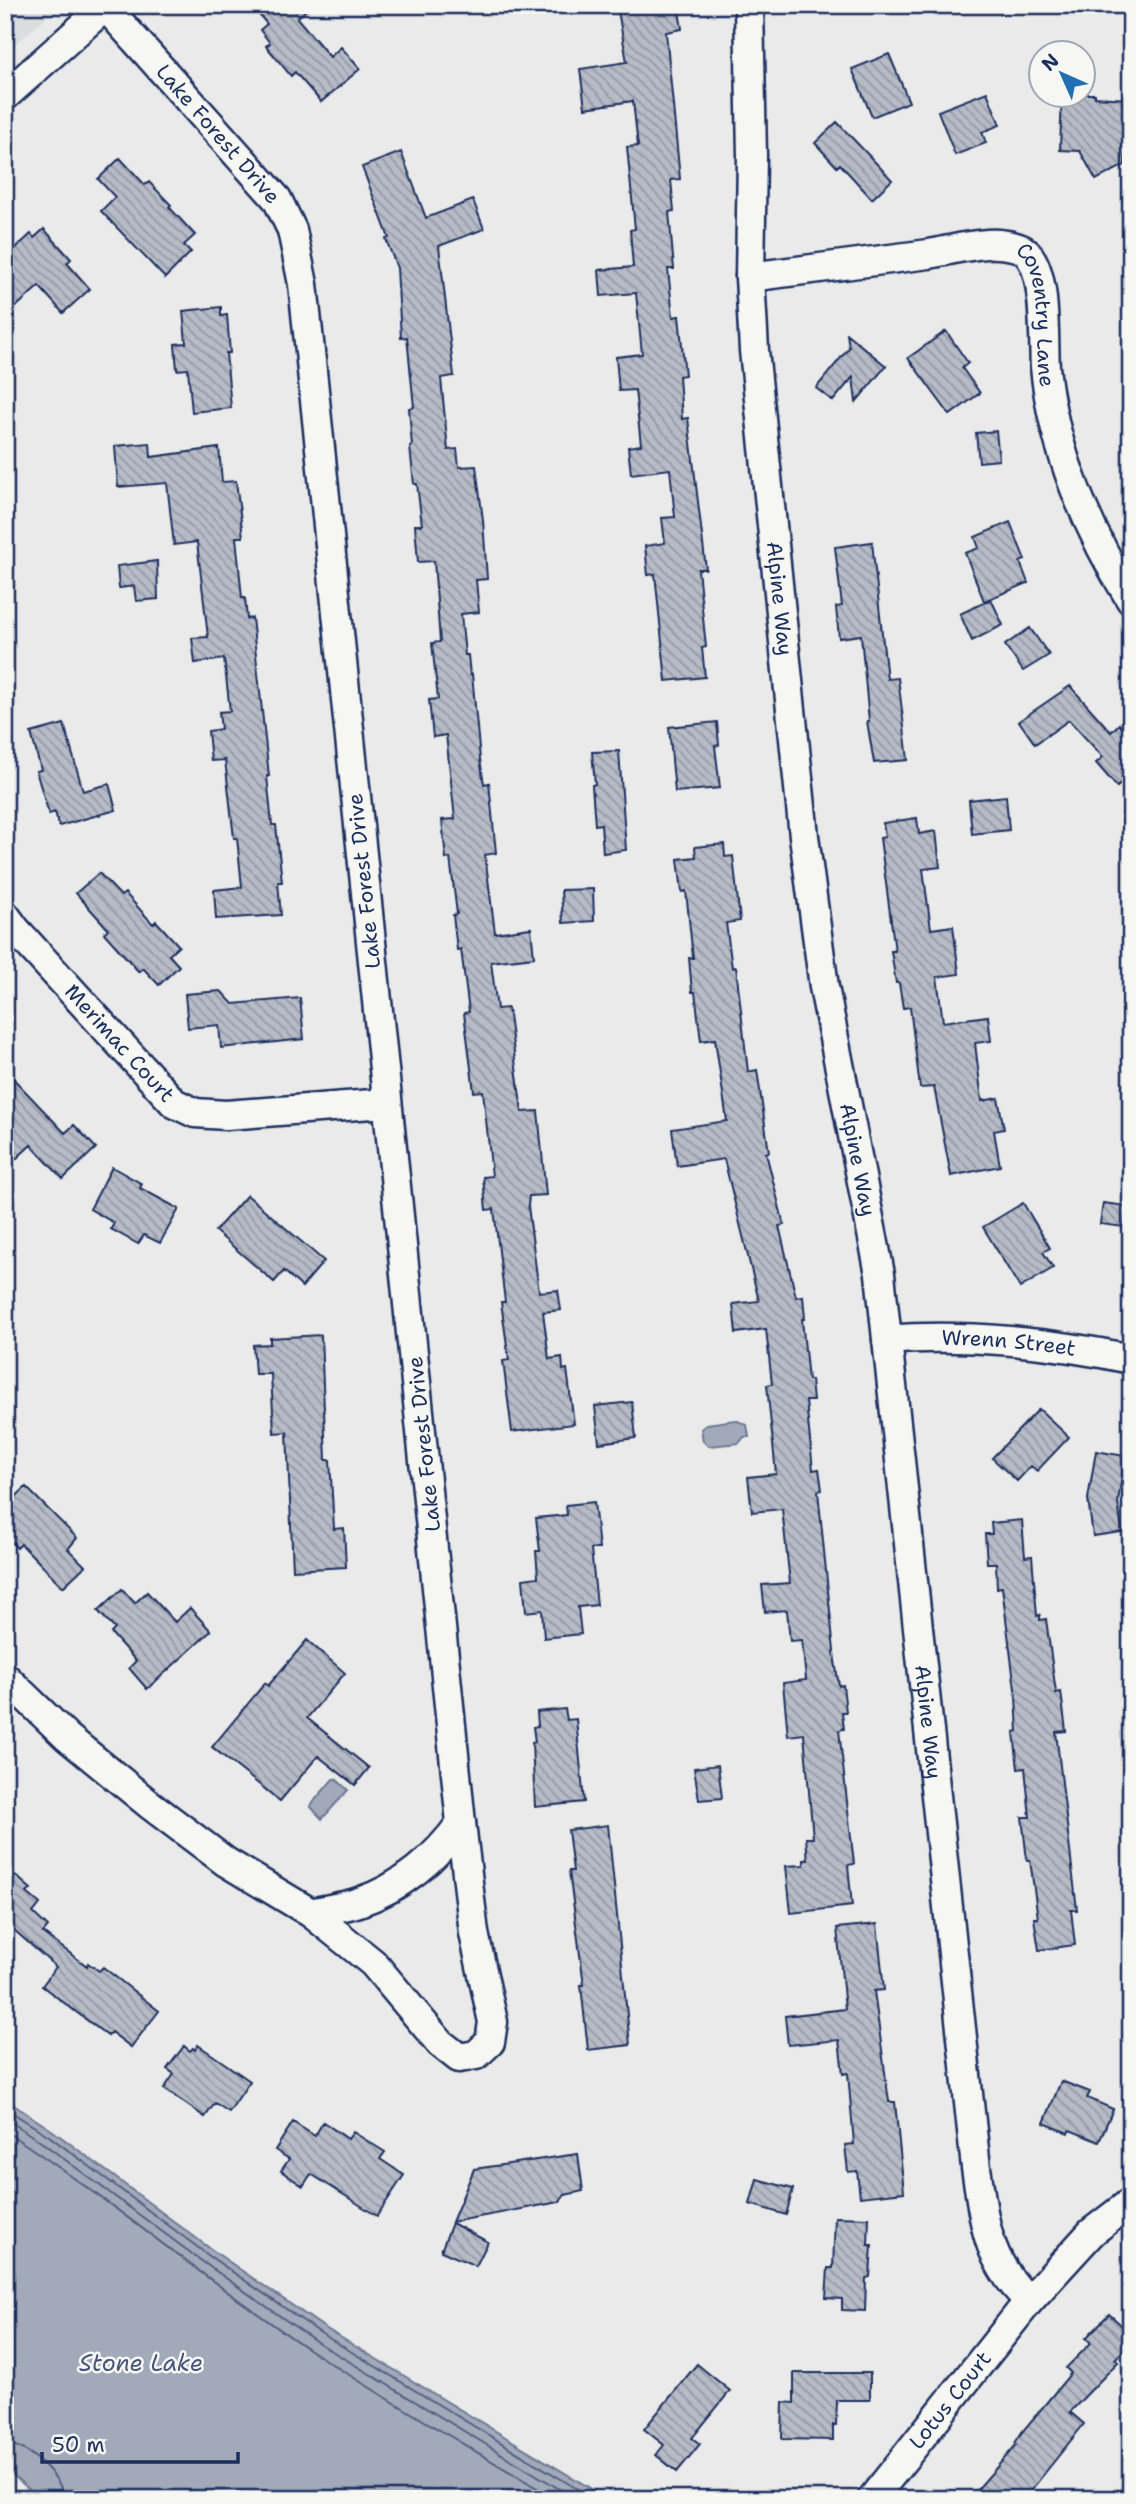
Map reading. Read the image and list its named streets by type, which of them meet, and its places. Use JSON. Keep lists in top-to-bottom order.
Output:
{
  "streets": {
    "street": [
      "Lake Forest Drive",
      "Coventry Lane",
      "Alpine Way",
      "Merimac Court",
      "Wrenn Street",
      "Lotus Court"
    ]
  },
  "crossings": [
    ["Lake Forest Drive", "Merimac Court"],
    ["Coventry Lane", "Alpine Way"],
    ["Alpine Way", "Wrenn Street"],
    ["Alpine Way", "Lotus Court"]
  ],
  "water": ["Stone Lake"],
  "scale_bar": "50 m",
  "north": "top left"
}
